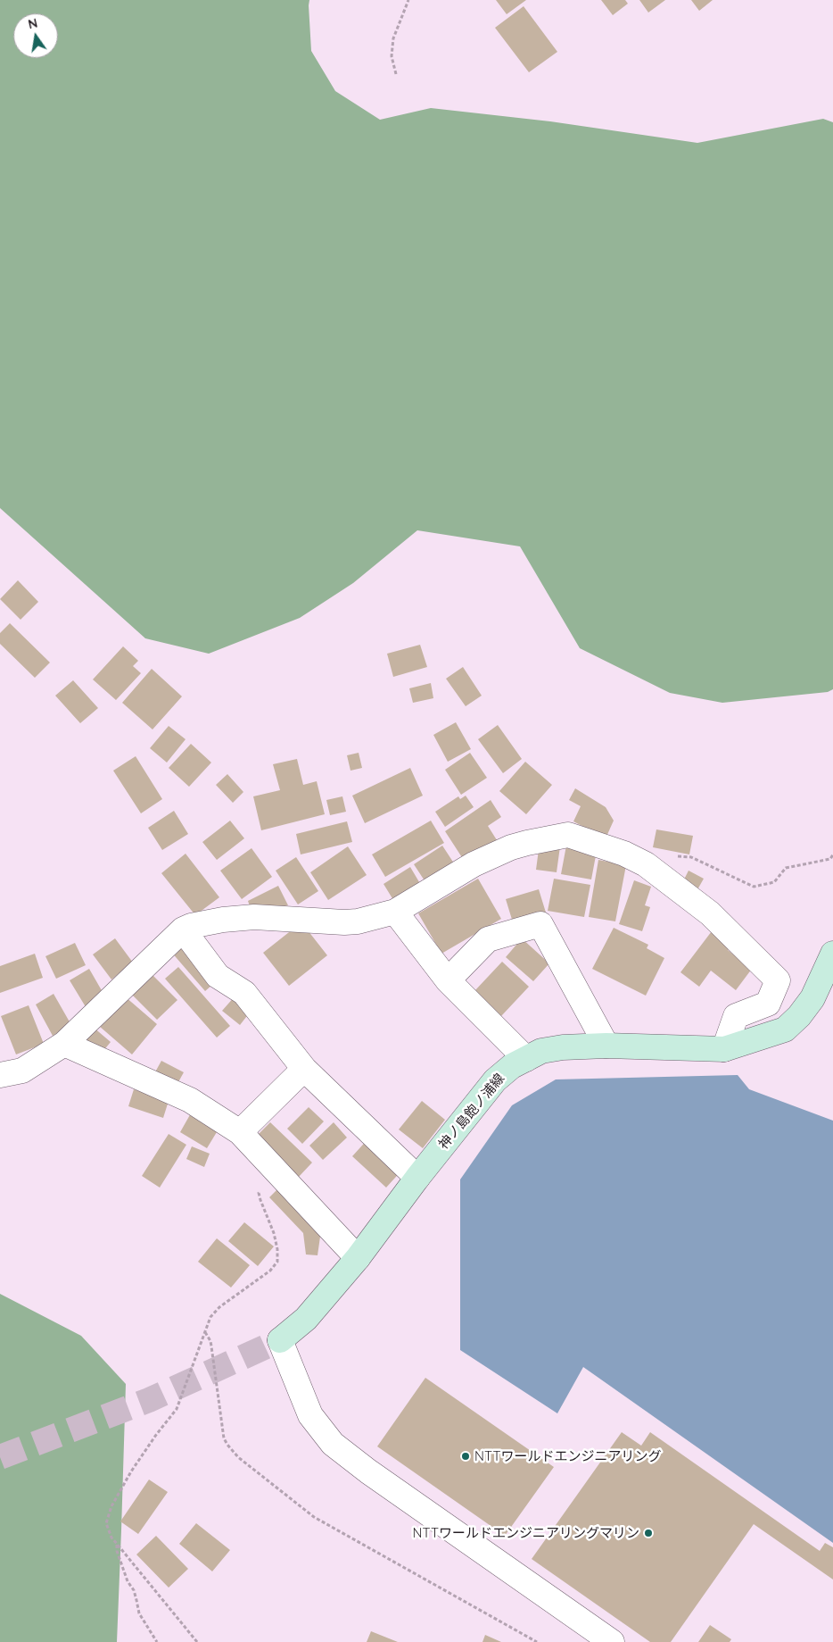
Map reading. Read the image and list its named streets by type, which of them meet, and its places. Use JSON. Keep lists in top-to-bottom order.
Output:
{
  "streets": {
    "main road": ["神ノ島飽ノ浦線"]
  },
  "places": ["NTTワールドエンジニアリング", "NTTワールドエンジニアリングマリン"],
  "north": "top"
}
